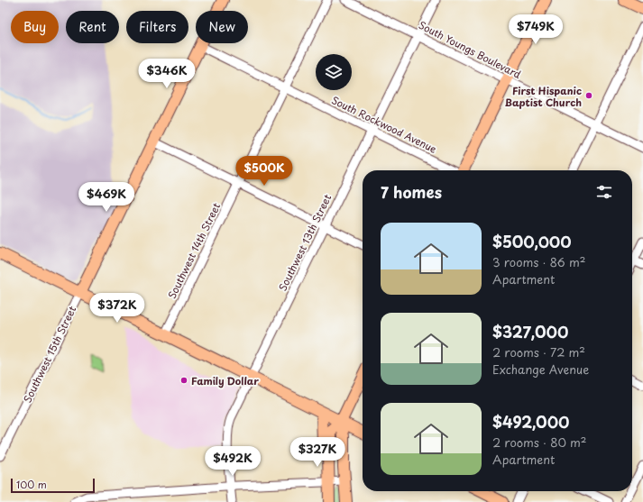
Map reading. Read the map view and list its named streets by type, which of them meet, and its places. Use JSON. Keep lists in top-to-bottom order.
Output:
{
  "streets": {
    "main road": ["Southwest 15th Street"],
    "street": [
      "South Youngs Boulevard",
      "South Rockwood Avenue",
      "Southwest 13th Street",
      "Southwest 14th Street"
    ]
  },
  "crossings": [
    ["South Youngs Boulevard", "Southwest 13th Street"],
    ["South Rockwood Avenue", "Southwest 13th Street"],
    ["South Rockwood Avenue", "Southwest 14th Street"],
    ["South Rockwood Avenue", "Southwest 15th Street"]
  ],
  "places": ["First Hispanic Baptist Church", "Family Dollar"],
  "scale_bar": "100 m",
  "page": {
    "chip": [
      "Buy",
      "Rent",
      "Filters",
      "New"
    ],
    "price": [
      "$749K",
      "$346K",
      "$500K",
      "$469K",
      "$372K",
      "$327K",
      "$492K"
    ],
    "heading": "7 homes",
    "list": [
      {
        "name": "$500,000",
        "note": "3 rooms · 86 m² · Apartment"
      },
      {
        "name": "$327,000",
        "note": "2 rooms · 72 m² · Exchange Avenue"
      },
      {
        "name": "$492,000",
        "note": "2 rooms · 80 m² · Apartment"
      }
    ],
    "scale": "100 m"
  }
}
